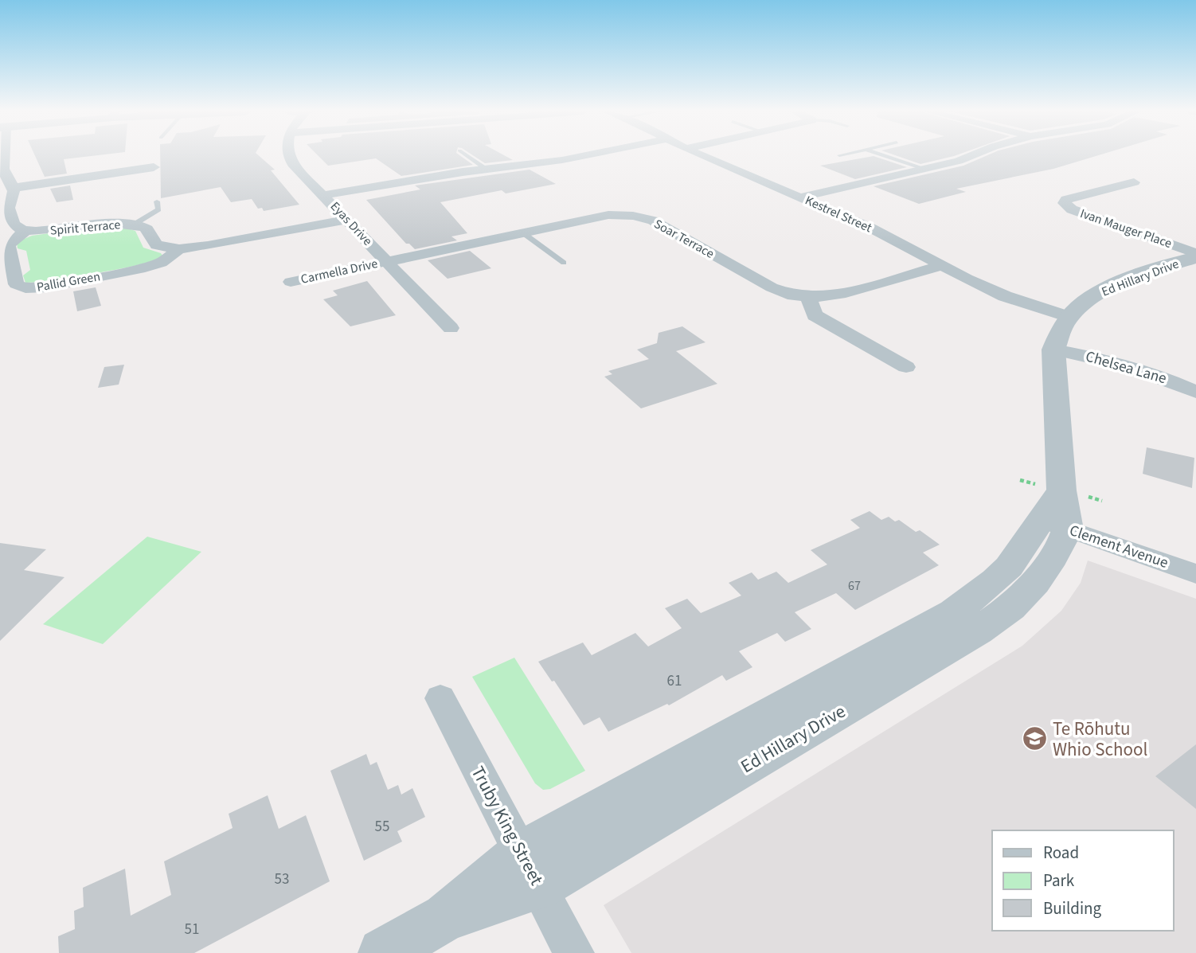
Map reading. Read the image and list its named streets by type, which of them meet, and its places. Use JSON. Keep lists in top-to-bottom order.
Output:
{
  "streets": {
    "street": [
      "Kestrel Street",
      "Eyas Drive",
      "Spirit Terrace",
      "Ivan Mauger Place",
      "Soar Terrace",
      "Carmella Drive",
      "Ed Hillary Drive",
      "Pallid Green",
      "Chelsea Lane",
      "Clement Avenue",
      "Truby King Street"
    ]
  },
  "crossings": [
    ["Kestrel Street", "Soar Terrace"],
    ["Kestrel Street", "Ed Hillary Drive"],
    ["Eyas Drive", "Spirit Terrace"],
    ["Eyas Drive", "Soar Terrace"],
    ["Eyas Drive", "Carmella Drive"],
    ["Spirit Terrace", "Pallid Green"],
    ["Ivan Mauger Place", "Ed Hillary Drive"],
    ["Soar Terrace", "Carmella Drive"],
    ["Ed Hillary Drive", "Chelsea Lane"],
    ["Ed Hillary Drive", "Clement Avenue"],
    ["Ed Hillary Drive", "Truby King Street"]
  ],
  "places": {
    "school or university": ["Te Rōhutu Whio School"]
  },
  "house_numbers": [
    "67",
    "61",
    "55",
    "53",
    "51"
  ],
  "legend": ["Road", "Park", "Building"]
}
